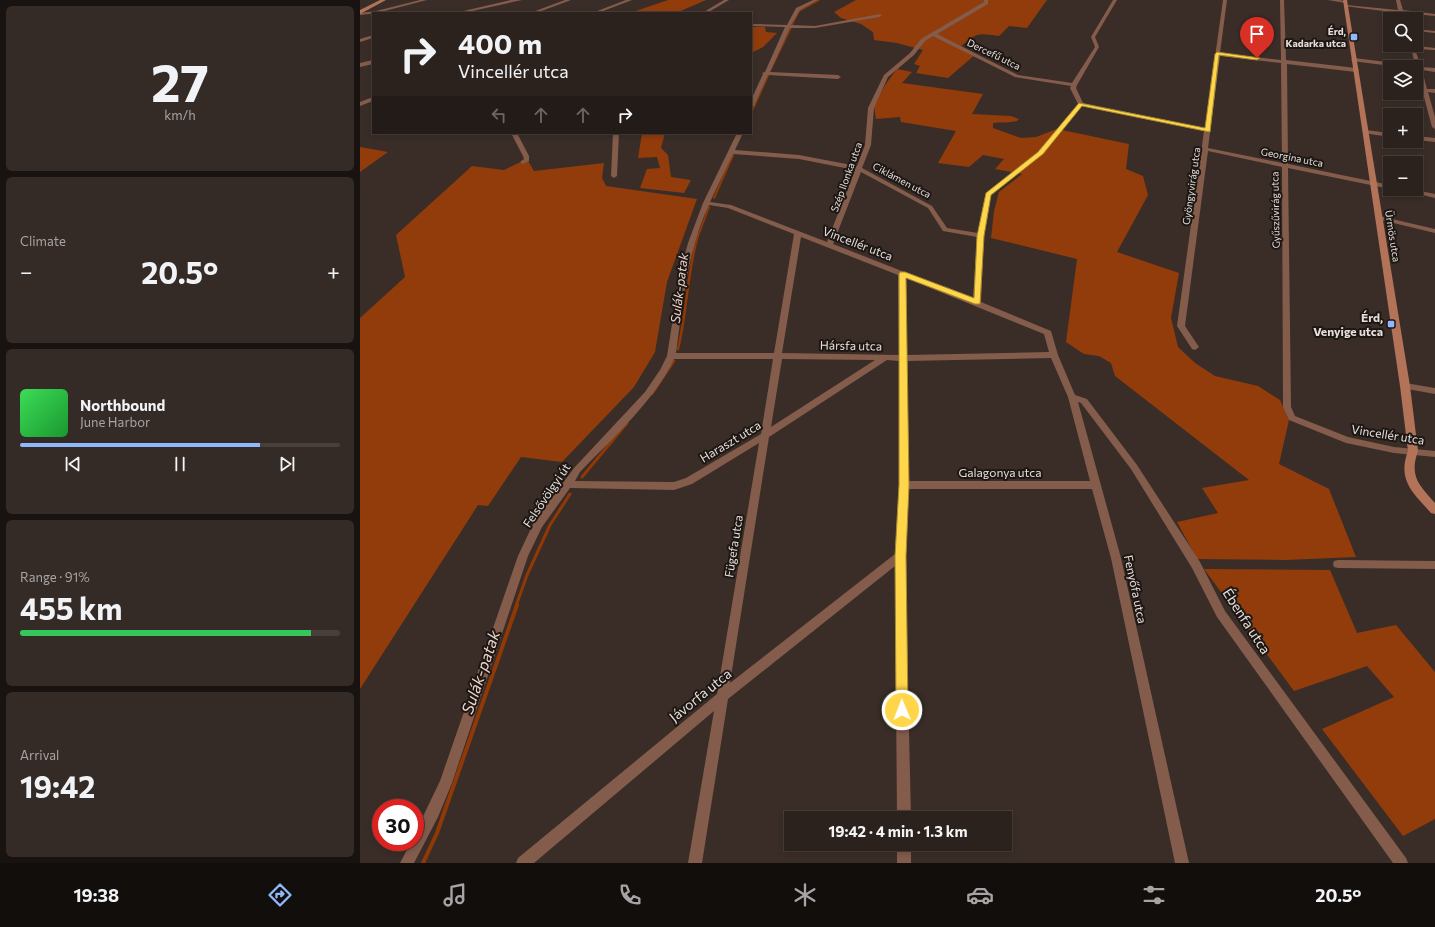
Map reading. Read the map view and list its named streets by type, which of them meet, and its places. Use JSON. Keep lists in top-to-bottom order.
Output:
{
  "streets": {
    "street": [
      "Dercefű utca",
      "Georgina utca",
      "Szép Ilonka utca",
      "Ciklámen utca",
      "Gyöngyvirág utca",
      "Gyűszűvirág utca",
      "Ürmös utca",
      "Vincellér utca",
      "Hársfa utca",
      "Haraszt utca",
      "Galagonya utca",
      "Felsővölgyi út",
      "Fügefa utca",
      "Fenyőfa utca",
      "Ébenfa utca",
      "Jávorfa utca"
    ]
  },
  "crossings": [
    ["Dercefű utca", "Szép Ilonka utca"],
    ["Georgina utca", "Gyöngyvirág utca"],
    ["Georgina utca", "Gyűszűvirág utca"],
    ["Georgina utca", "Ürmös utca"],
    ["Szép Ilonka utca", "Ciklámen utca"],
    ["Szép Ilonka utca", "Vincellér utca"],
    ["Ciklámen utca", "Felsővölgyi út"],
    ["Gyűszűvirág utca", "Vincellér utca"],
    ["Ürmös utca", "Vincellér utca"],
    ["Vincellér utca", "Felsővölgyi út"],
    ["Vincellér utca", "Fügefa utca"],
    ["Vincellér utca", "Fenyőfa utca"],
    ["Hársfa utca", "Haraszt utca"],
    ["Hársfa utca", "Felsővölgyi út"],
    ["Hársfa utca", "Fügefa utca"],
    ["Hársfa utca", "Fenyőfa utca"],
    ["Haraszt utca", "Felsővölgyi út"],
    ["Haraszt utca", "Fügefa utca"],
    ["Galagonya utca", "Fenyőfa utca"],
    ["Fügefa utca", "Jávorfa utca"],
    ["Fenyőfa utca", "Ébenfa utca"]
  ],
  "water": ["Sulák-patak"],
  "places": {
    "transit": ["Érd, Kadarka utca", "Érd, Venyige utca"]
  },
  "page": {
    "tile": [
      ["27", "km/h"],
      "Climate",
      ["Range · 91%", "455 km"],
      ["Arrival", "19:42"]
    ],
    "map_buttons": ["+", "−"],
    "turn": ["400 m", "Vincellér utca"],
    "heat": ["−", "20.5°", "+"],
    "song": ["Northbound", "June Harbor"],
    "limit": "30",
    "trip": "19:42 · 4 min · 1.3 km",
    "tabs": ["19:38", "20.5°"]
  }
}
